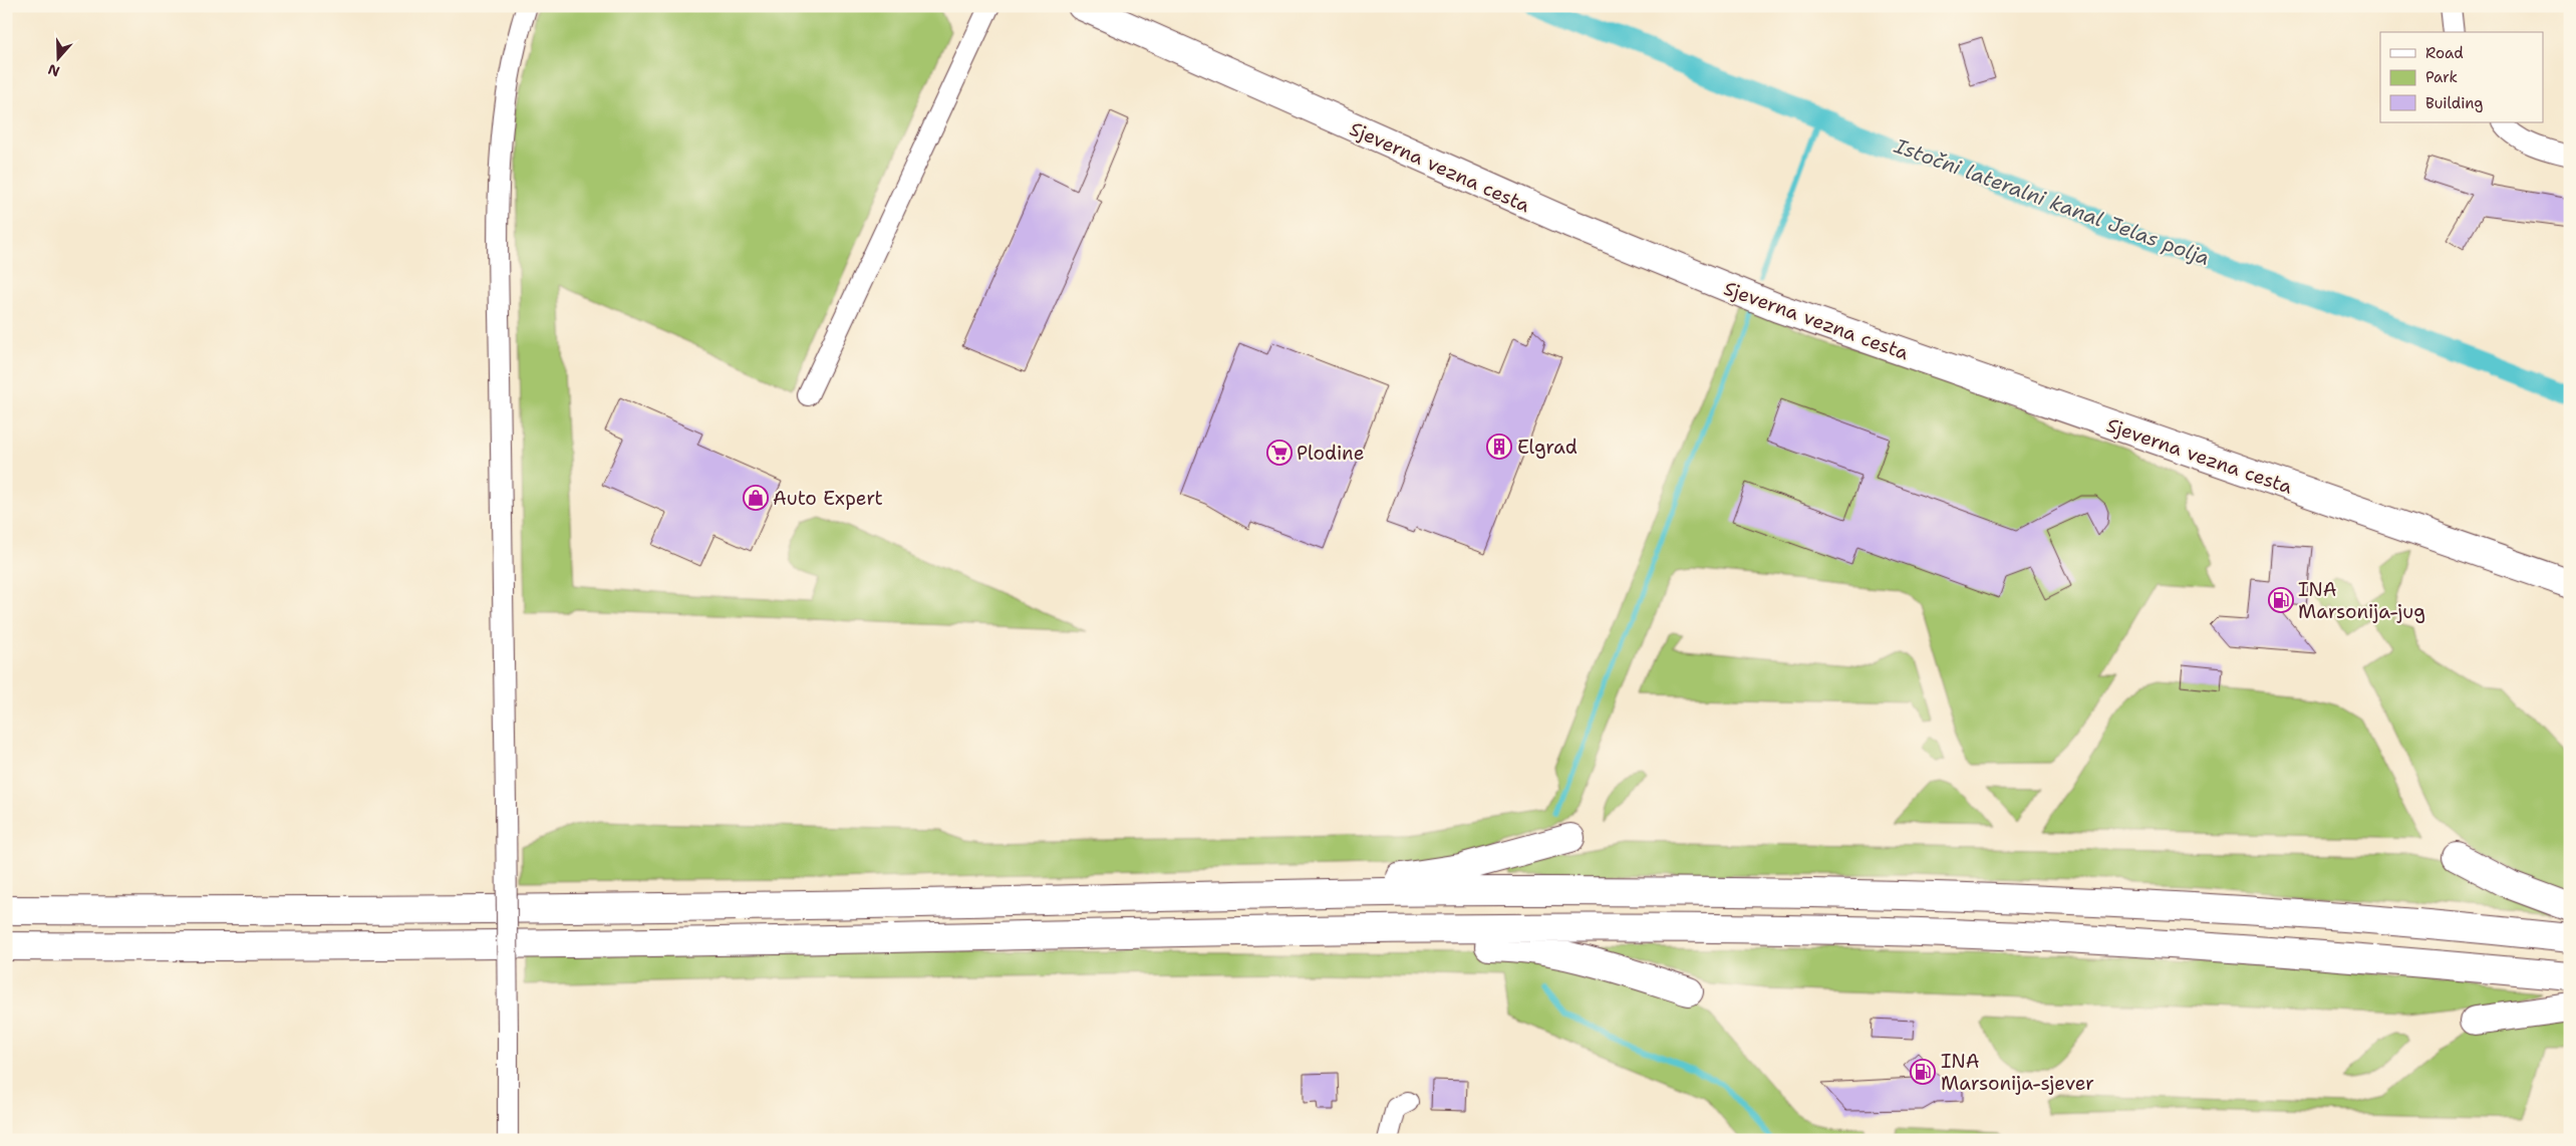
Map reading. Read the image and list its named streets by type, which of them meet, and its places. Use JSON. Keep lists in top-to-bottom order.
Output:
{
  "streets": {
    "main road": ["Sjeverna vezna cesta"]
  },
  "water": ["Istočni lateralni kanal Jelas polja"],
  "places": {
    "building": ["Elgrad"],
    "supermarket": ["Plodine"],
    "shop": ["Auto Expert"],
    "fuel station": ["INA Marsonija-jug", "INA Marsonija-sjever"]
  },
  "legend": ["Road", "Park", "Building"],
  "north": "bottom"
}
